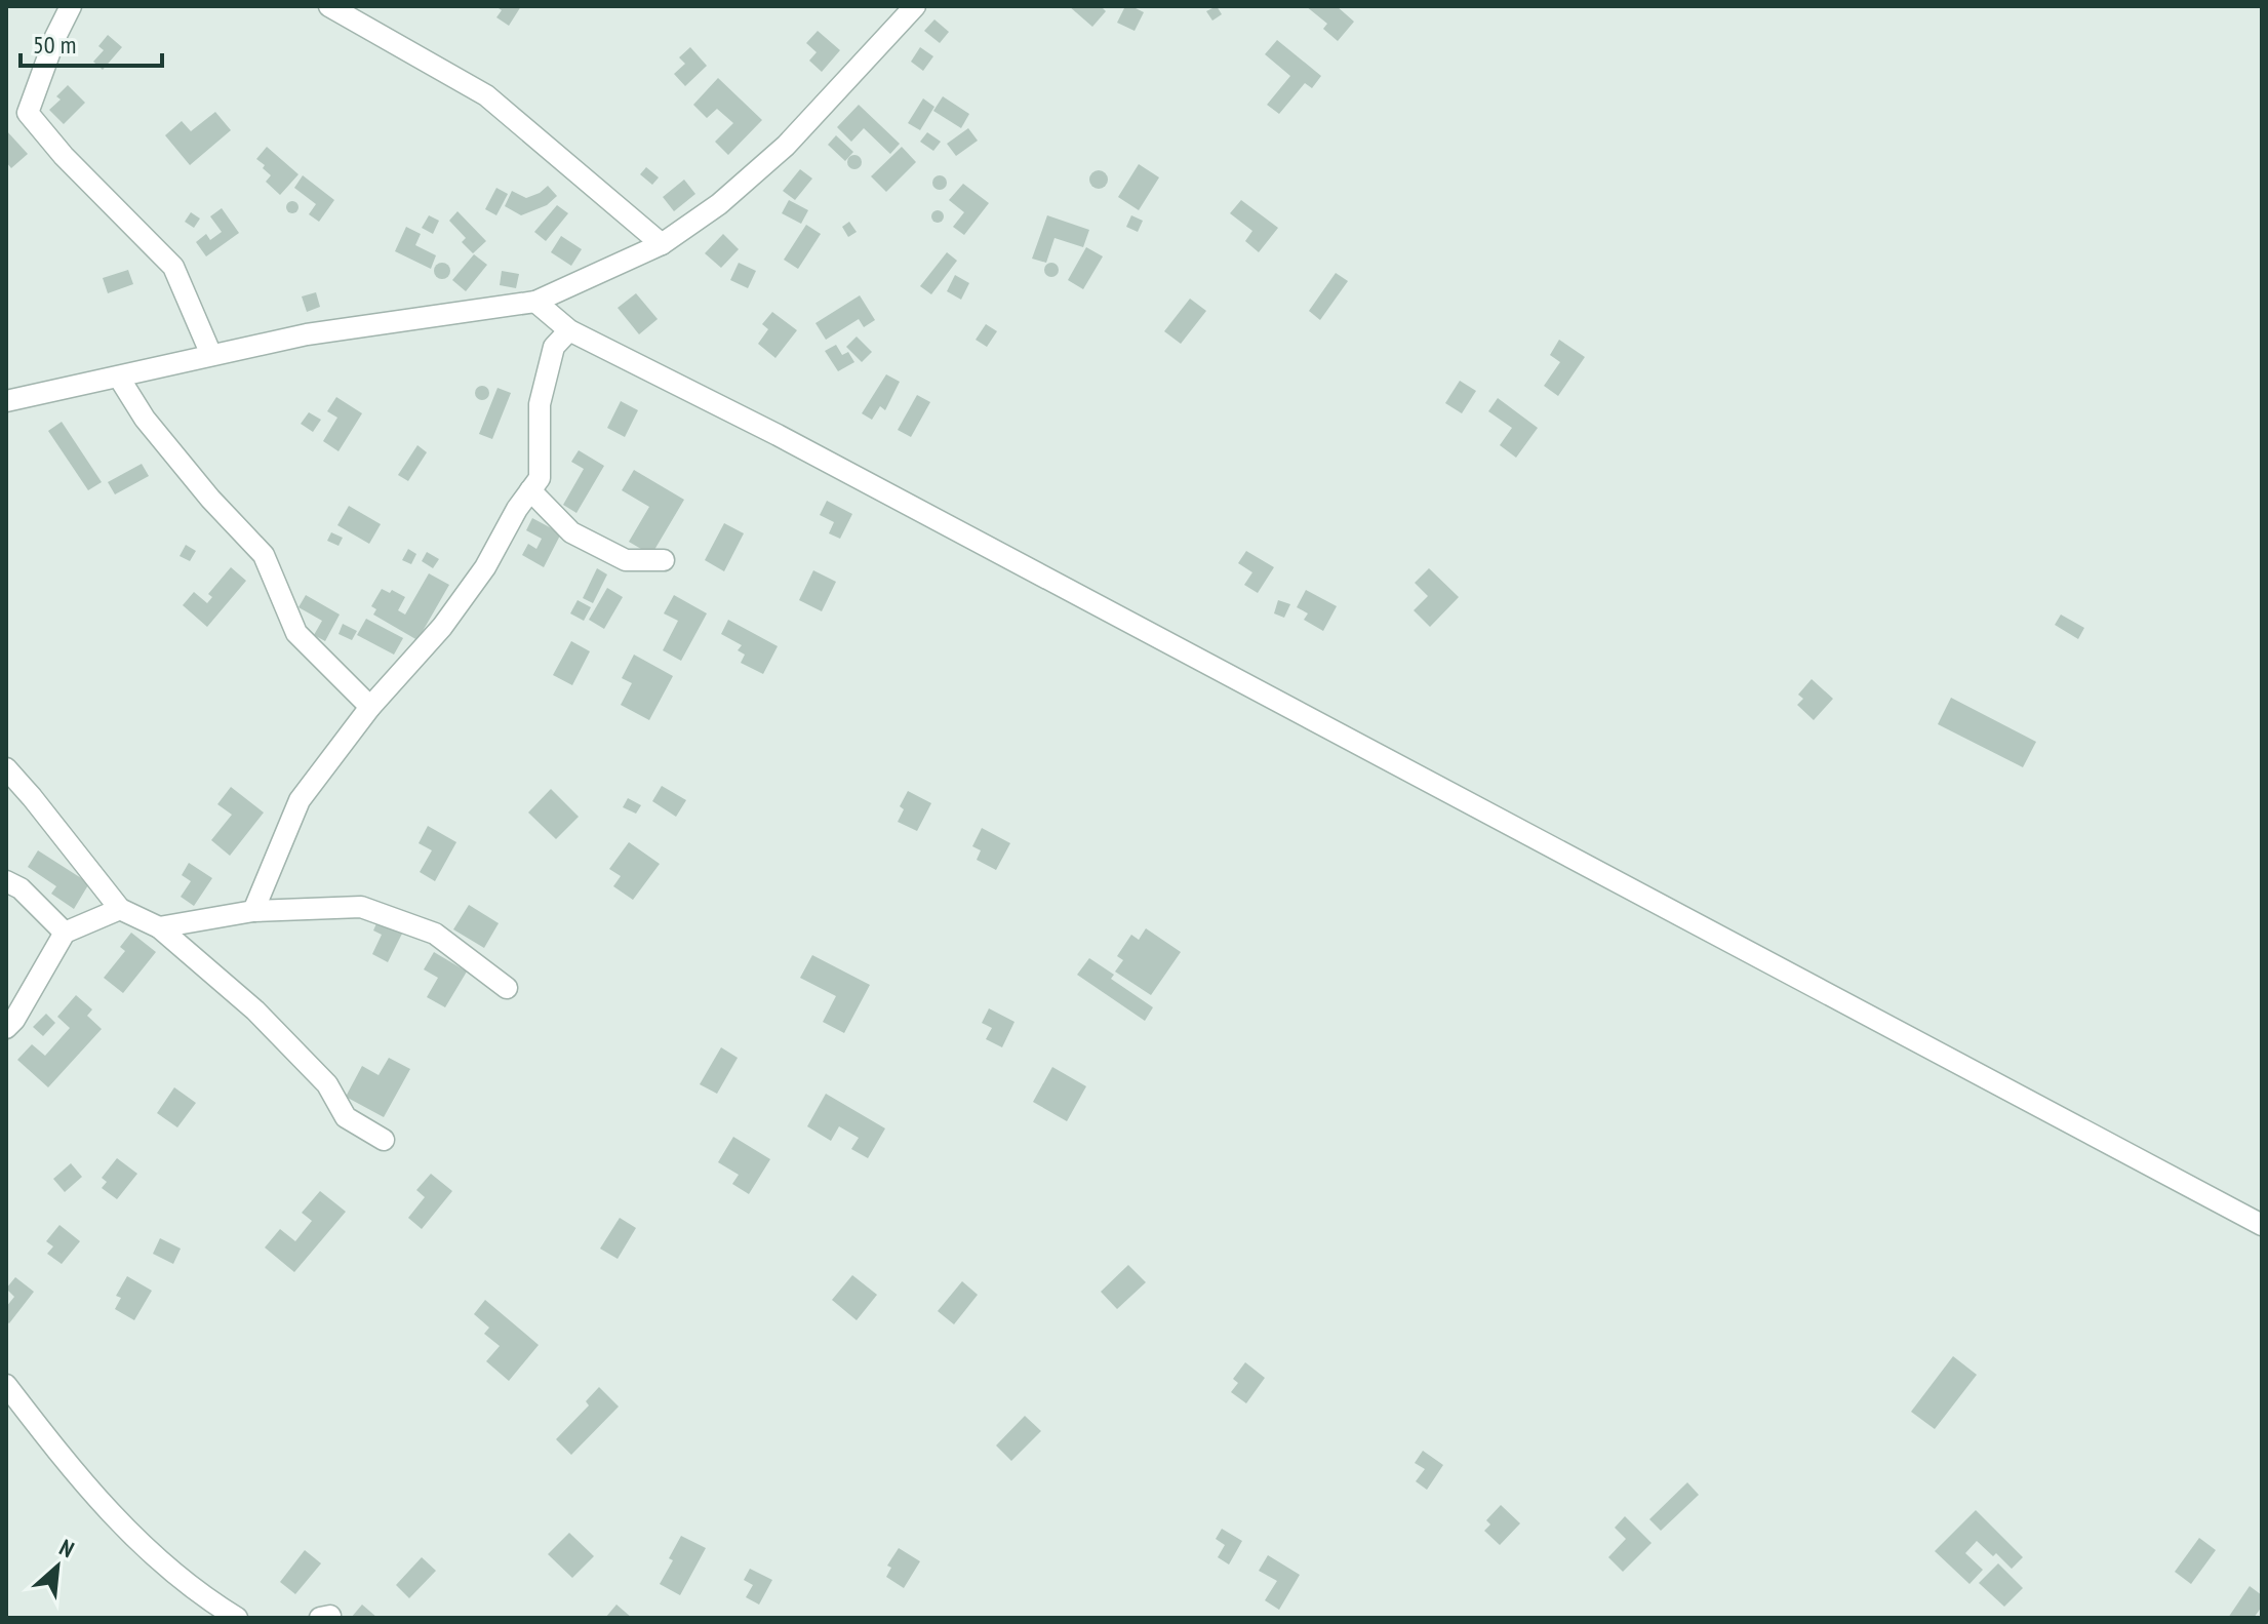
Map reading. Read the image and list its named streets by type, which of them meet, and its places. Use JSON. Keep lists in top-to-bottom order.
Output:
{
  "scale_bar": "50 m",
  "north": "top right"
}
